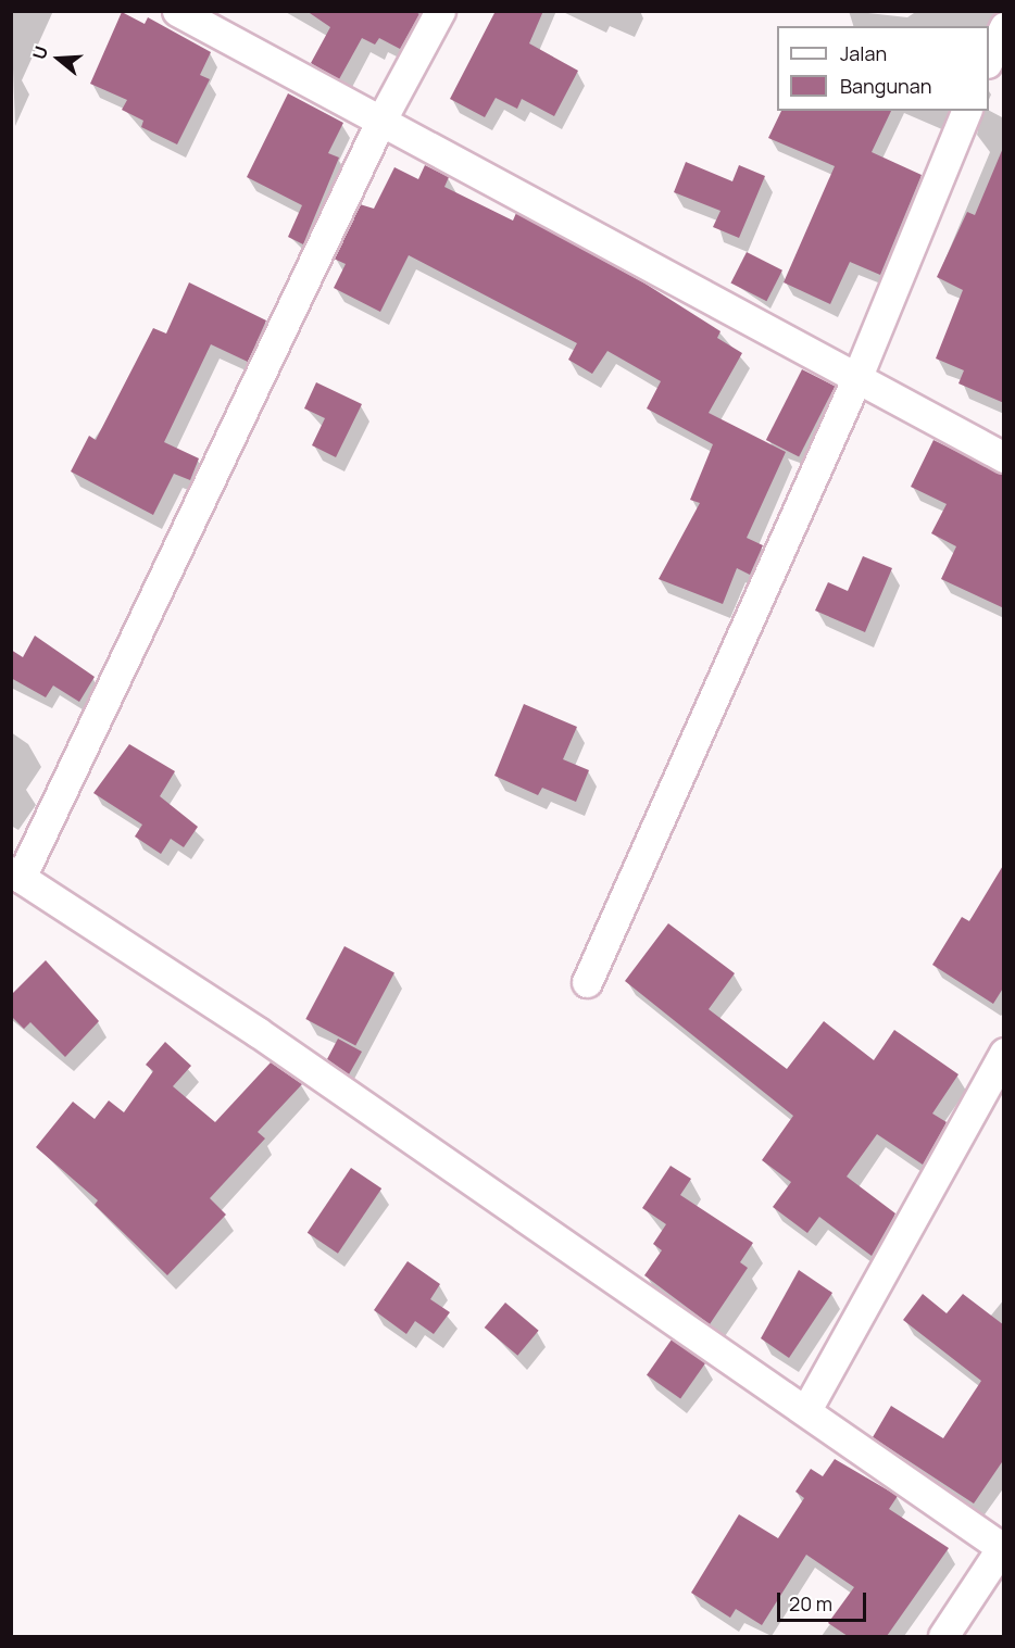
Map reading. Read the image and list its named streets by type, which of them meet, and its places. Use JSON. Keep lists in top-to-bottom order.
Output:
{
  "legend": ["Jalan", "Bangunan"],
  "scale_bar": "20 m",
  "north": "left"
}
